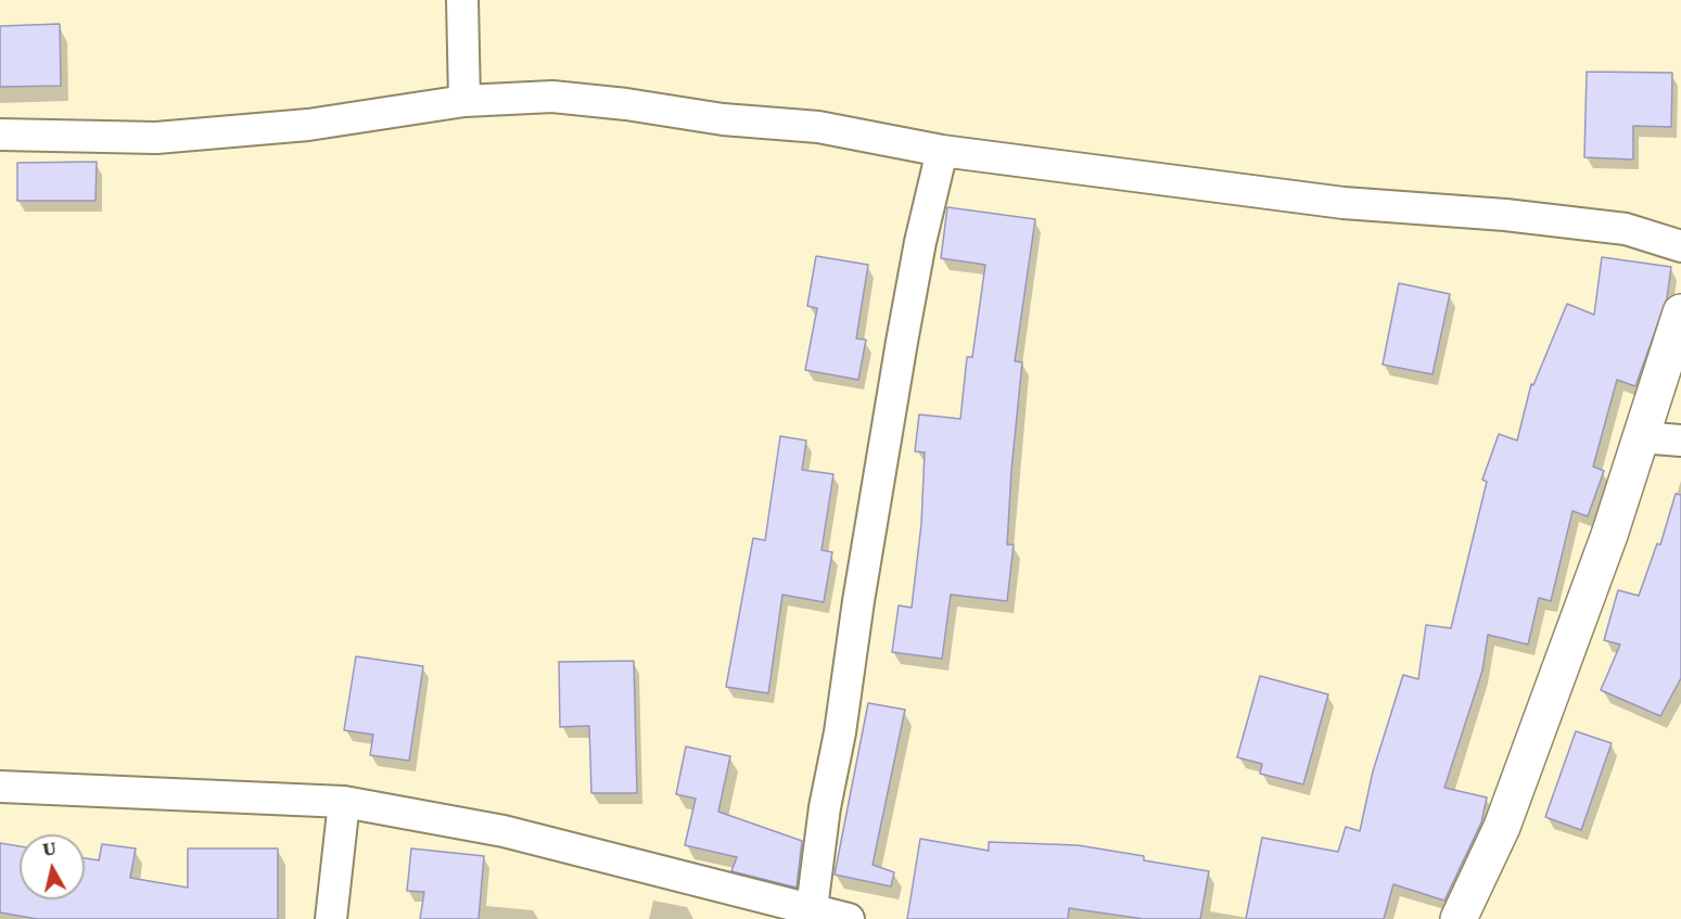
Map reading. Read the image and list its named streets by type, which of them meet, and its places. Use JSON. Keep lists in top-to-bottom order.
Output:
{
  "north": "top"
}
